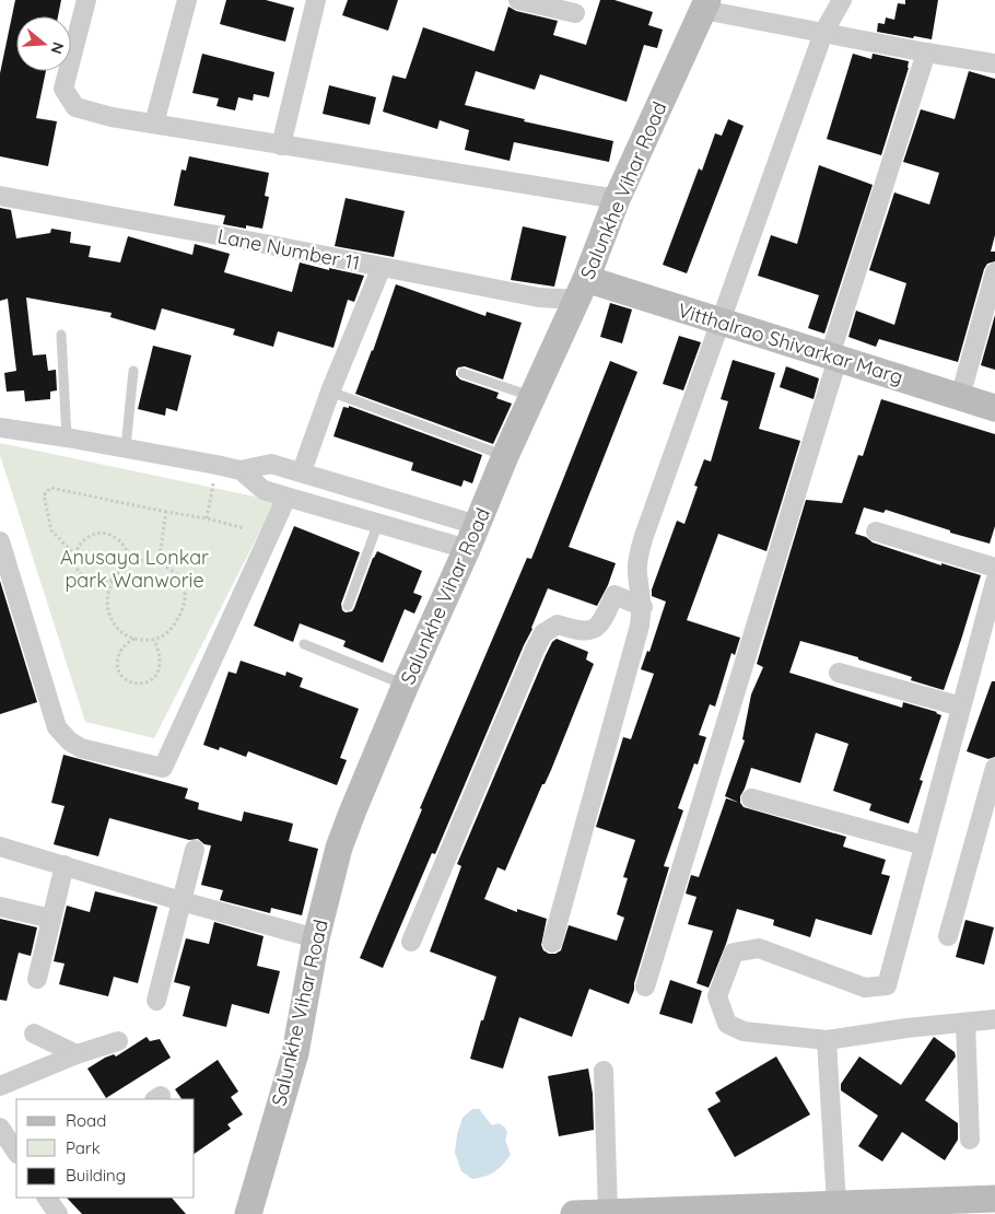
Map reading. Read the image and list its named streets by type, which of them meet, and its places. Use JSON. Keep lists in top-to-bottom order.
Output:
{
  "streets": {
    "street": ["Salunkhe Vihar Road", "Lane Number 11", "Vitthalrao Shivarkar Marg"]
  },
  "crossings": [
    ["Salunkhe Vihar Road", "Lane Number 11"],
    ["Salunkhe Vihar Road", "Vitthalrao Shivarkar Marg"],
    ["Lane Number 11", "Vitthalrao Shivarkar Marg"]
  ],
  "parks": ["Anusaya Lonkar park Wanworie"],
  "legend": ["Road", "Park", "Building"],
  "north": "right"
}
